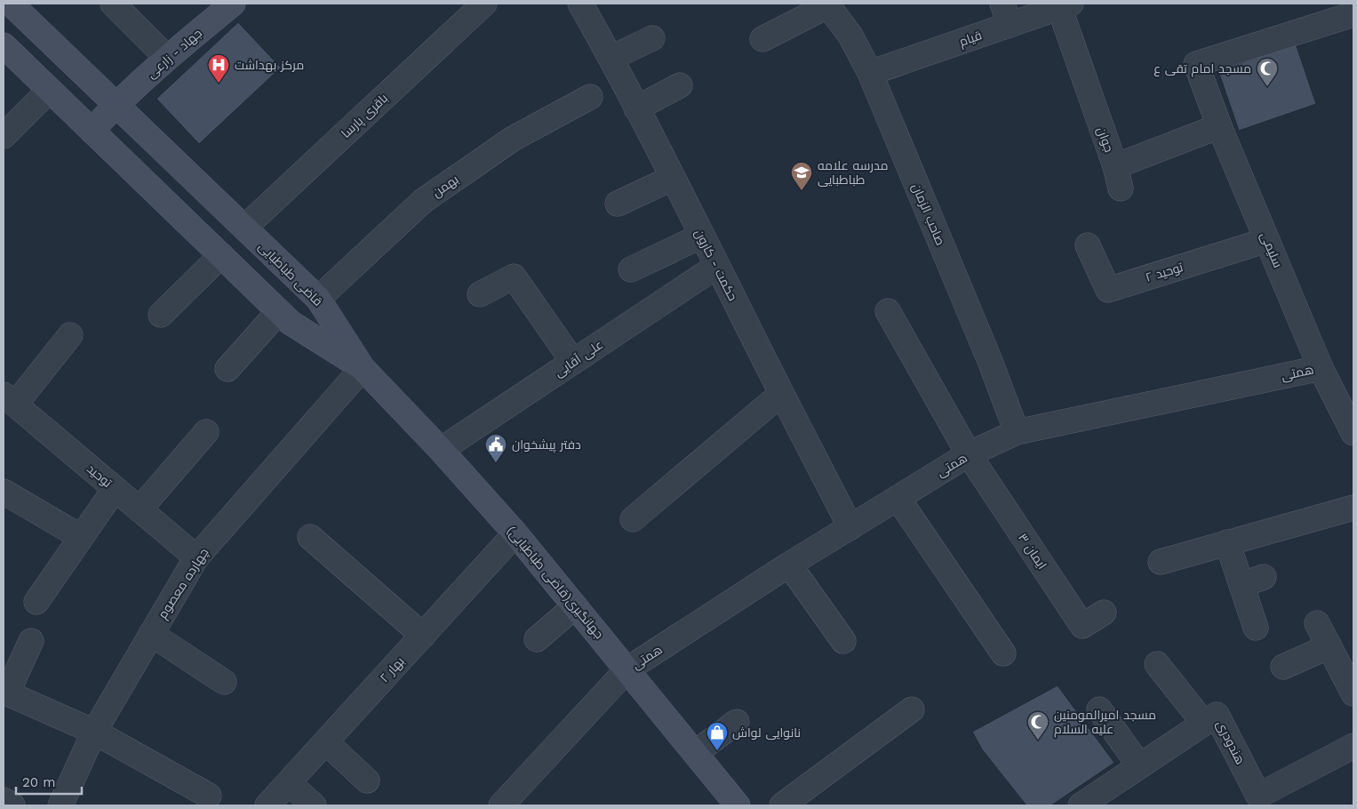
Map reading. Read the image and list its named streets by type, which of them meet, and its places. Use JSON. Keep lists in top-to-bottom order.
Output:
{
  "streets": {
    "street": [
      "قیام",
      "جهاد - زارعی",
      "باقری پارسا",
      "جوان",
      "بهمن",
      "صاحب الزمان",
      "سلیمی",
      "حکمت - کارون",
      "توحید ۲",
      "قاضی طباطبایی",
      "علی آقایی",
      "همتی",
      "توحید",
      "ایمان ۳",
      "جهانگیری(قاضی طباطبایی)",
      "چهارده معصوم",
      "بهار ۲",
      "هندودری"
    ]
  },
  "crossings": [
    ["قیام", "جوان"],
    ["قیام", "صاحب الزمان"],
    ["جهاد - زارعی", "قاضی طباطبایی"],
    ["باقری پارسا", "قاضی طباطبایی"],
    ["جوان", "سلیمی"],
    ["بهمن", "قاضی طباطبایی"],
    ["صاحب الزمان", "همتی"],
    ["سلیمی", "توحید ۲"],
    ["سلیمی", "همتی"],
    ["حکمت - کارون", "علی آقایی"],
    ["حکمت - کارون", "همتی"],
    ["قاضی طباطبایی", "جهانگیری(قاضی طباطبایی)"],
    ["قاضی طباطبایی", "چهارده معصوم"],
    ["علی آقایی", "جهانگیری(قاضی طباطبایی)"],
    ["همتی", "ایمان ۳"],
    ["همتی", "جهانگیری(قاضی طباطبایی)"],
    ["توحید", "چهارده معصوم"],
    ["جهانگیری(قاضی طباطبایی)", "چهارده معصوم"],
    ["جهانگیری(قاضی طباطبایی)", "بهار ۲"]
  ],
  "places": {
    "hospital": ["مرکز بهداشت"],
    "mosque": ["مسجد امام تقی ع", "مسجد امیرالمومنین علیه السلام"],
    "school or university": ["مدرسه علامه طباطبایی"],
    "public building": ["دفتر پیشخوان"],
    "shop": ["نانوایی لواش"]
  },
  "scale_bar": "20 m"
}
